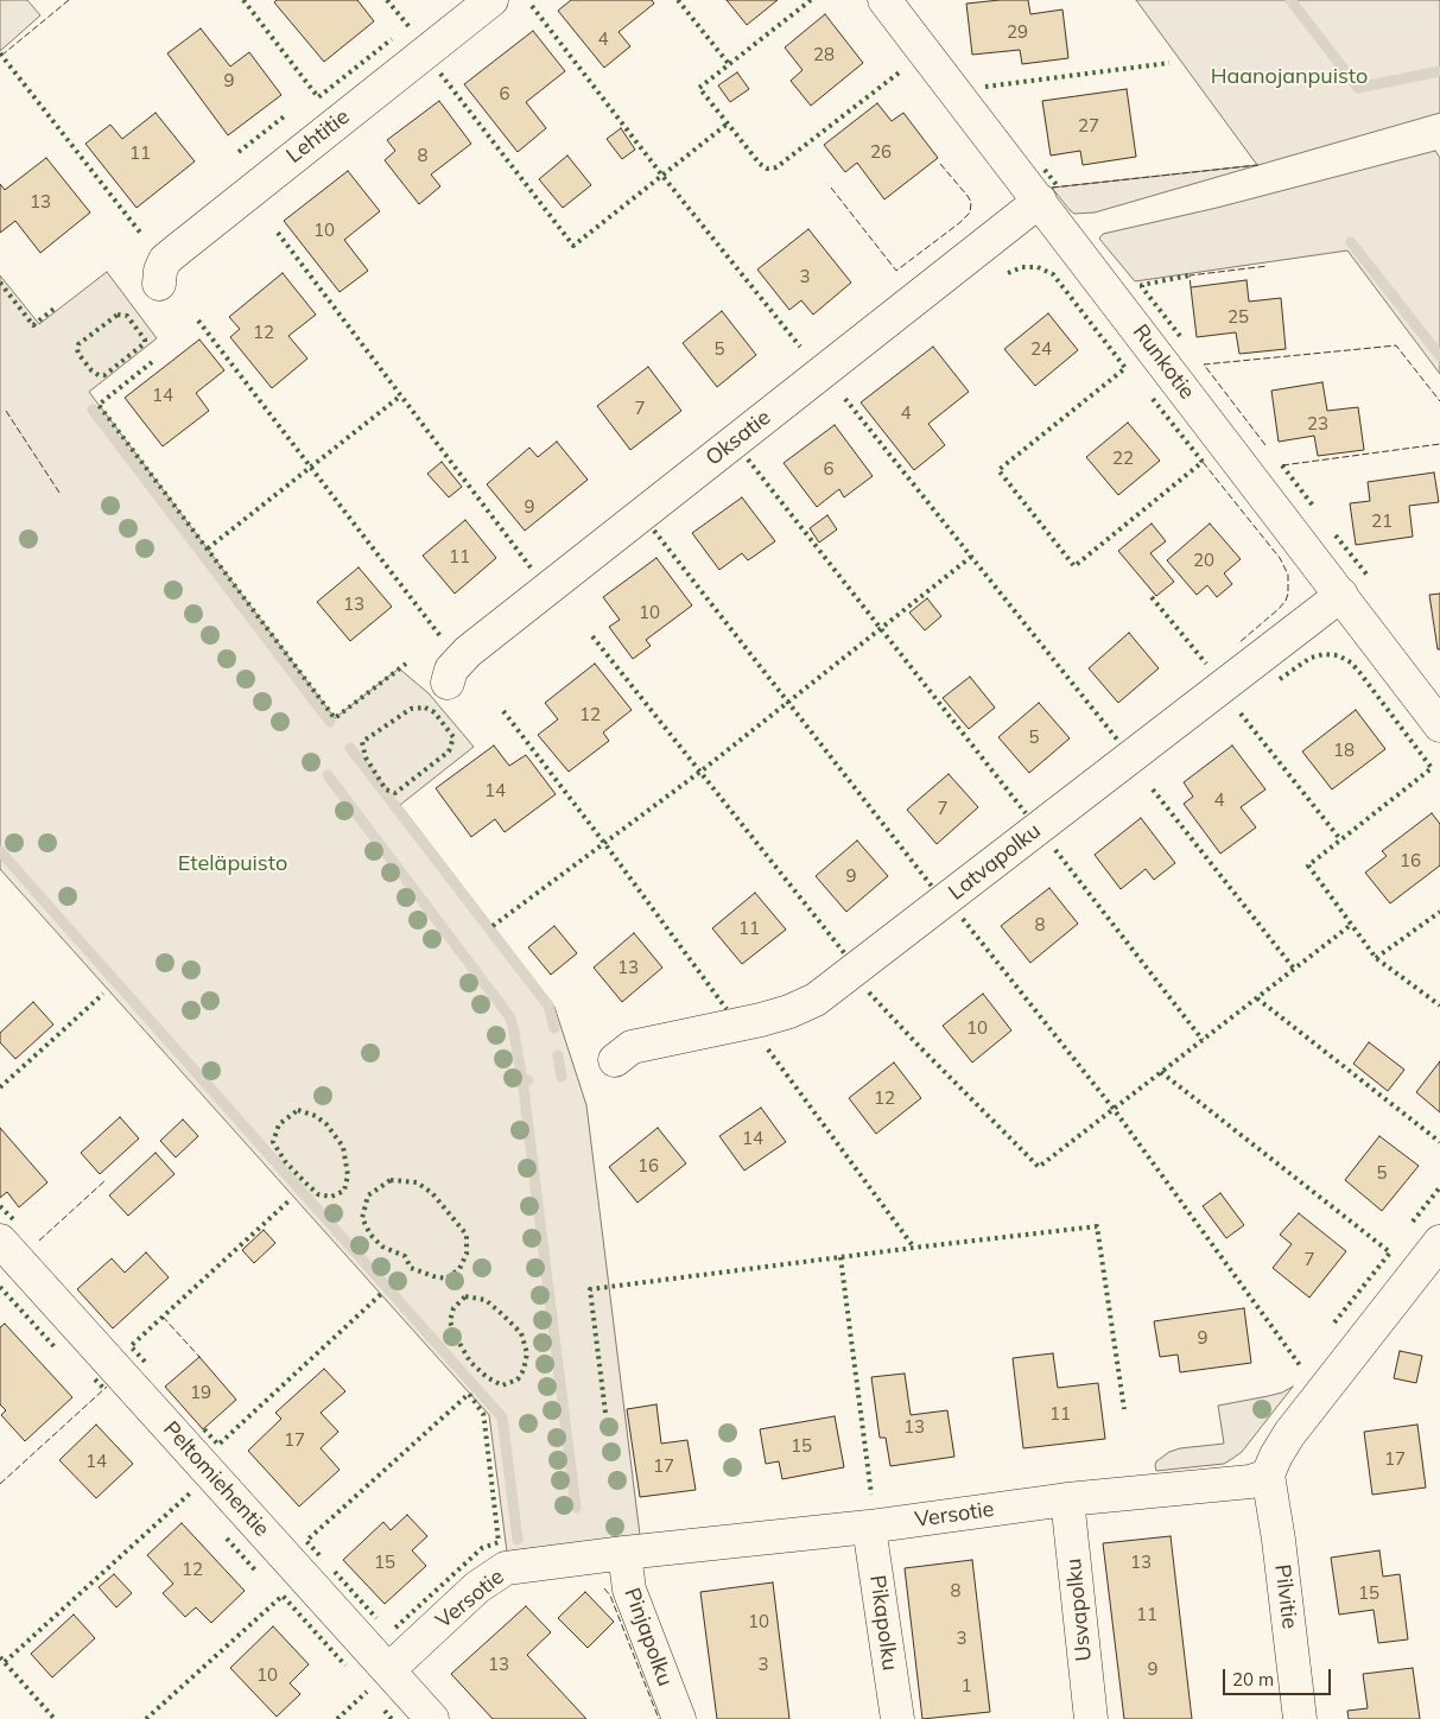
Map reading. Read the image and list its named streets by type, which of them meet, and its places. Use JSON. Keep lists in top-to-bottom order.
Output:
{
  "streets": {
    "street": [
      "Lehtitie",
      "Runkotie",
      "Oksatie",
      "Latvapolku",
      "Peltomiehentie",
      "Versotie",
      "Pilvitie",
      "Usvapolku",
      "Pikapolku",
      "Pinjapolku"
    ]
  },
  "crossings": [
    ["Runkotie", "Oksatie"],
    ["Runkotie", "Latvapolku"],
    ["Peltomiehentie", "Versotie"],
    ["Versotie", "Pilvitie"],
    ["Versotie", "Usvapolku"],
    ["Versotie", "Pikapolku"],
    ["Versotie", "Pinjapolku"]
  ],
  "parks": ["Haanojanpuisto", "Eteläpuisto"],
  "house_numbers": [
    "29",
    "4",
    "28",
    "9",
    "6",
    "27",
    "26",
    "11",
    "8",
    "13",
    "10",
    "3",
    "25",
    "12",
    "5",
    "24",
    "14",
    "7",
    "4",
    "23",
    "22",
    "6",
    "9",
    "21",
    "11",
    "20",
    "13",
    "10",
    "12",
    "5",
    "18",
    "14",
    "4",
    "7",
    "16",
    "9",
    "8",
    "11",
    "13",
    "10",
    "12",
    "14",
    "16",
    "5",
    "7",
    "9",
    "19",
    "11",
    "13",
    "17",
    "15",
    "17",
    "14",
    "17",
    "15",
    "13",
    "12",
    "8",
    "15",
    "11",
    "10",
    "3",
    "13",
    "3",
    "9",
    "10",
    "1"
  ],
  "scale_bar": "20 m"
}
